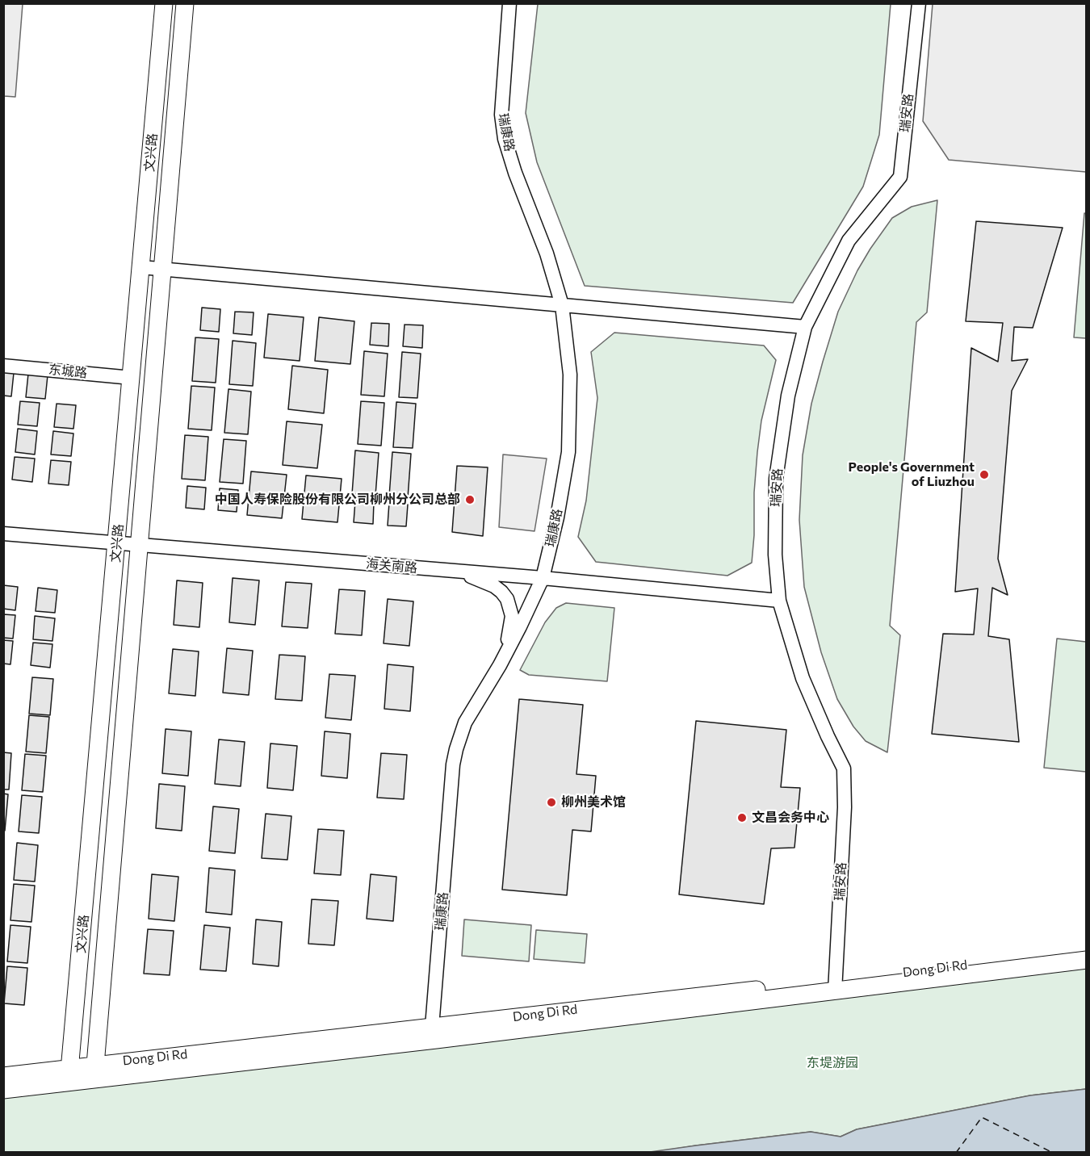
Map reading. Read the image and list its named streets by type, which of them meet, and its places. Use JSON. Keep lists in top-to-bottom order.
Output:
{
  "streets": {
    "main road": ["文兴路", "Dong Di Rd"],
    "street": [
      "瑞安路",
      "瑞康路",
      "东城路",
      "海关南路"
    ]
  },
  "crossings": [
    ["瑞安路", "海关南路"],
    ["瑞安路", "Dong Di Rd"],
    ["瑞康路", "海关南路"],
    ["文兴路", "东城路"],
    ["文兴路", "海关南路"]
  ],
  "parks": ["东堤游园"],
  "places": [
    "People's Government of Liuzhou",
    "中国人寿保险股份有限公司柳州分公司总部",
    "柳州美术馆",
    "文昌会务中心"
  ]
}
